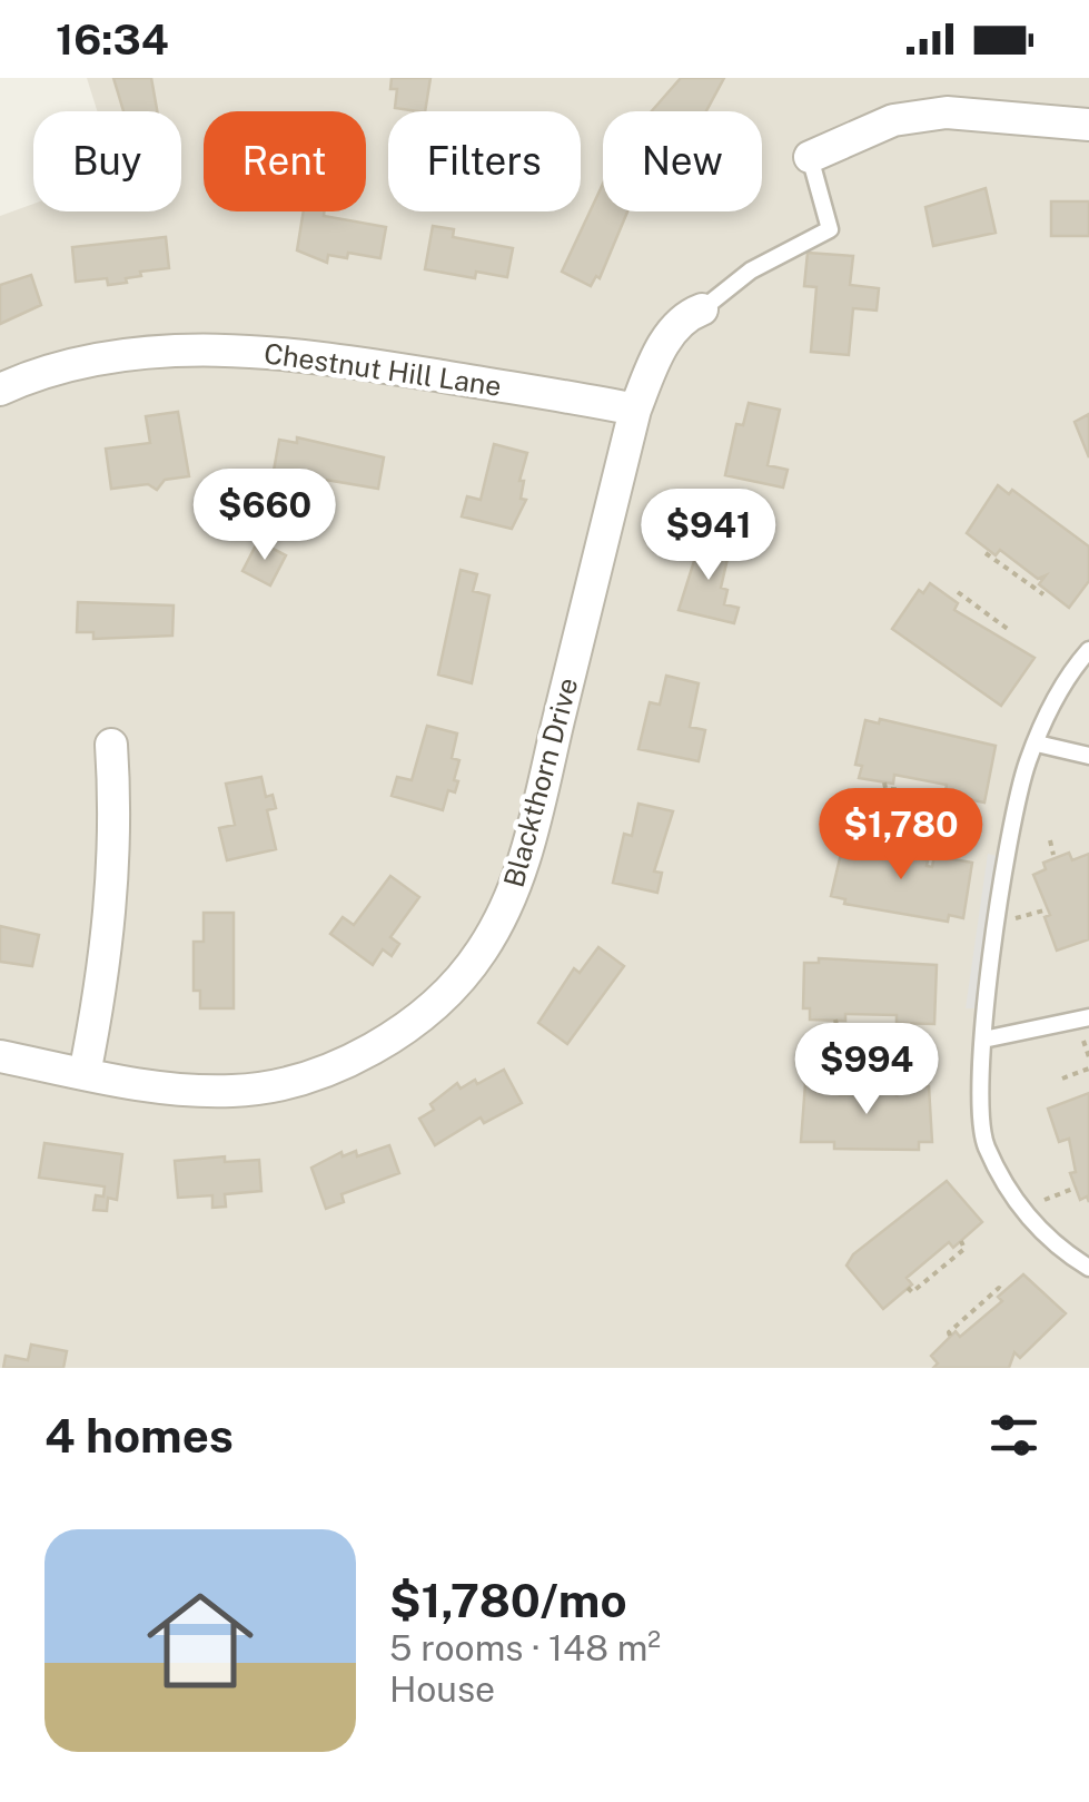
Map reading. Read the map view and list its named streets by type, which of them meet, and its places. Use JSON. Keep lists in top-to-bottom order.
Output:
{
  "streets": {
    "street": ["Chestnut Hill Lane", "Blackthorn Drive"]
  },
  "crossings": [
    ["Chestnut Hill Lane", "Blackthorn Drive"]
  ],
  "page": {
    "status": "16:34",
    "chip": [
      "Buy",
      "Rent",
      "Filters",
      "New"
    ],
    "price": [
      "$660",
      "$941",
      "$1,780",
      "$994"
    ],
    "heading": "4 homes",
    "list": [
      {
        "name": "$1,780/mo",
        "note": "5 rooms · 148 m² · House"
      }
    ]
  }
}
